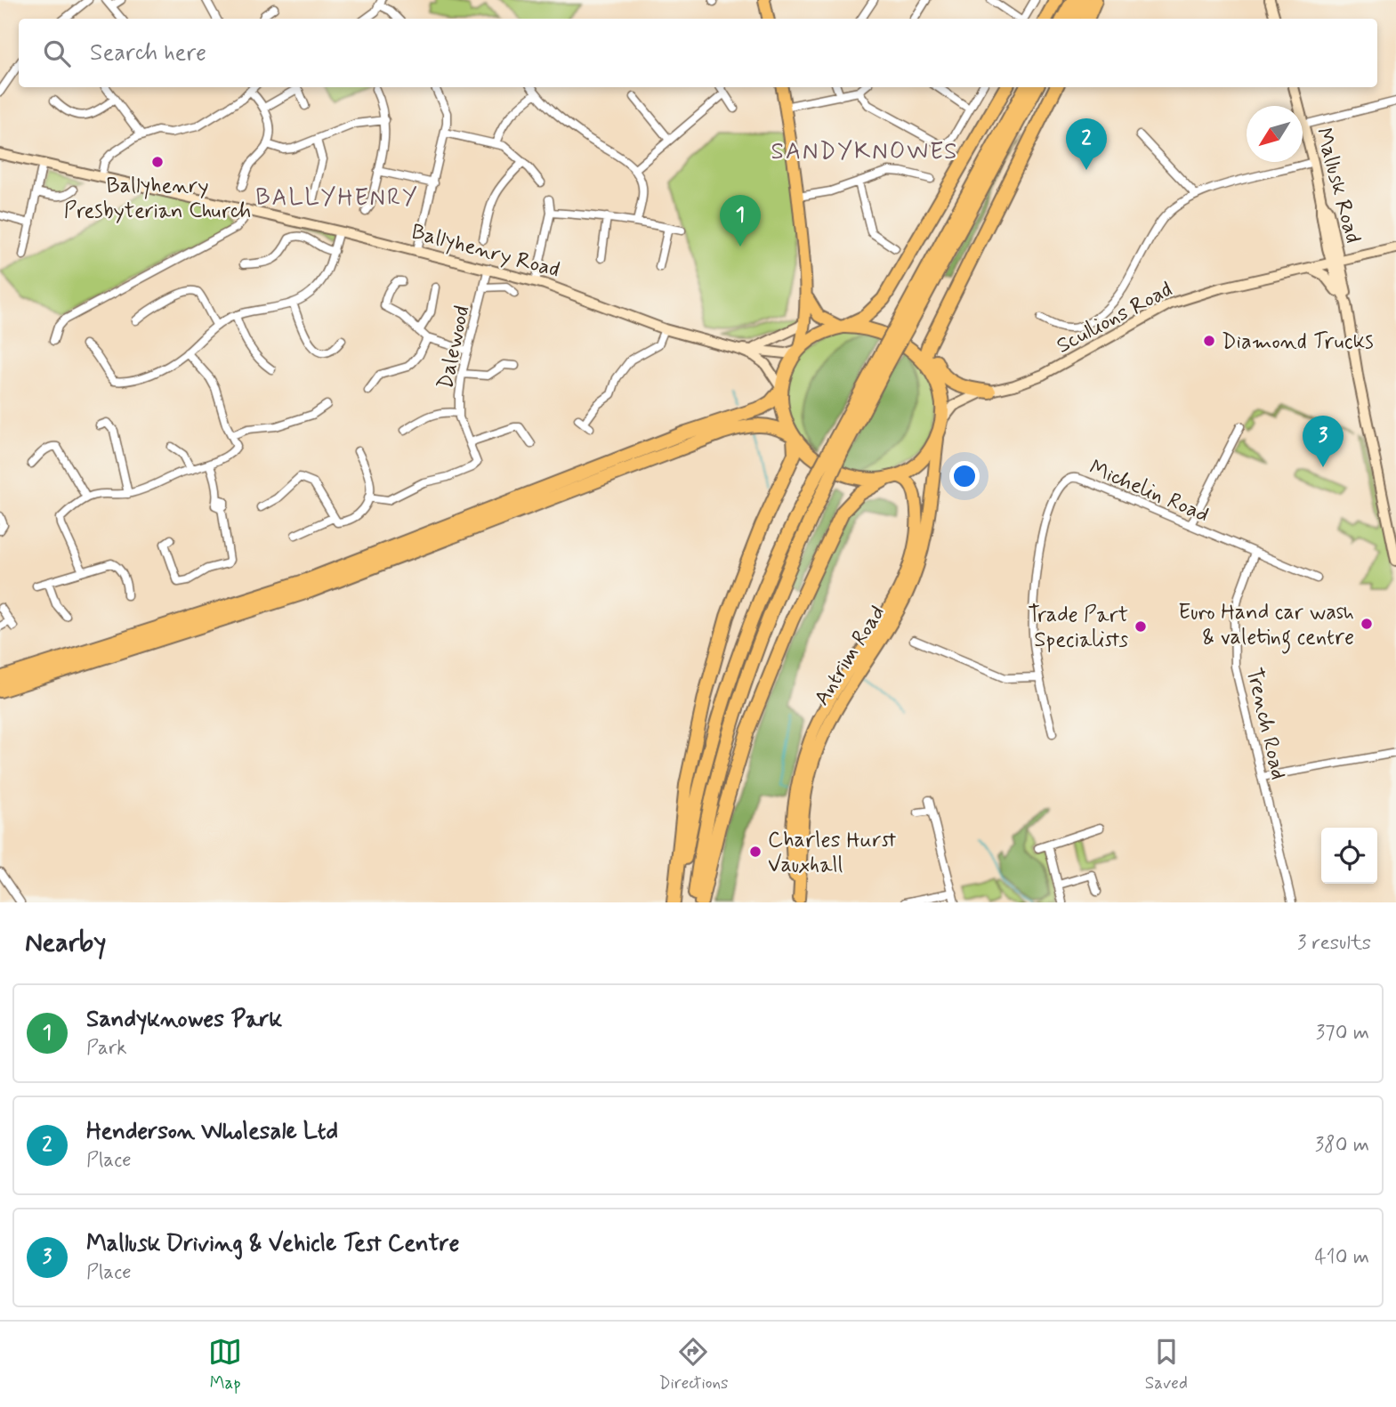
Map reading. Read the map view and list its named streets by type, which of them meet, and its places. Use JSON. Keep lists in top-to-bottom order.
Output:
{
  "streets": {
    "main road": [
      "Mallusk Road",
      "Ballyhenry Road",
      "Scullions Road",
      "Antrim Road"
    ],
    "street": ["Dalewood", "Michelin Road", "Trench Road"]
  },
  "crossings": [
    ["Mallusk Road", "Scullions Road"],
    ["Ballyhenry Road", "Scullions Road"],
    ["Ballyhenry Road", "Dalewood"],
    ["Ballyhenry Road", "Antrim Road"],
    ["Scullions Road", "Antrim Road"],
    ["Michelin Road", "Trench Road"]
  ],
  "districts": ["SANDYKNOWES", "BALLYHENRY"],
  "places": [
    "Ballyhenry Presbyterian Church",
    "Diamond Trucks",
    "Euro Hand car wash & valeting centre",
    "Trade Part Specialists",
    "Charles Hurst Vauxhall"
  ],
  "north": "bottom left",
  "page": {
    "search": "Search here",
    "pins": ["2", "1", "3"],
    "heading": ["Nearby", "3 results"],
    "list": [
      {
        "mark": "1",
        "name": "Sandyknowes Park",
        "note": "Park",
        "value": "370 m"
      },
      {
        "mark": "2",
        "name": "Henderson Wholesale Ltd",
        "note": "Place",
        "value": "380 m"
      },
      {
        "mark": "3",
        "name": "Mallusk Driving & Vehicle Test Centre",
        "note": "Place",
        "value": "410 m"
      }
    ],
    "nav": ["Map", "Directions", "Saved"]
  }
}
